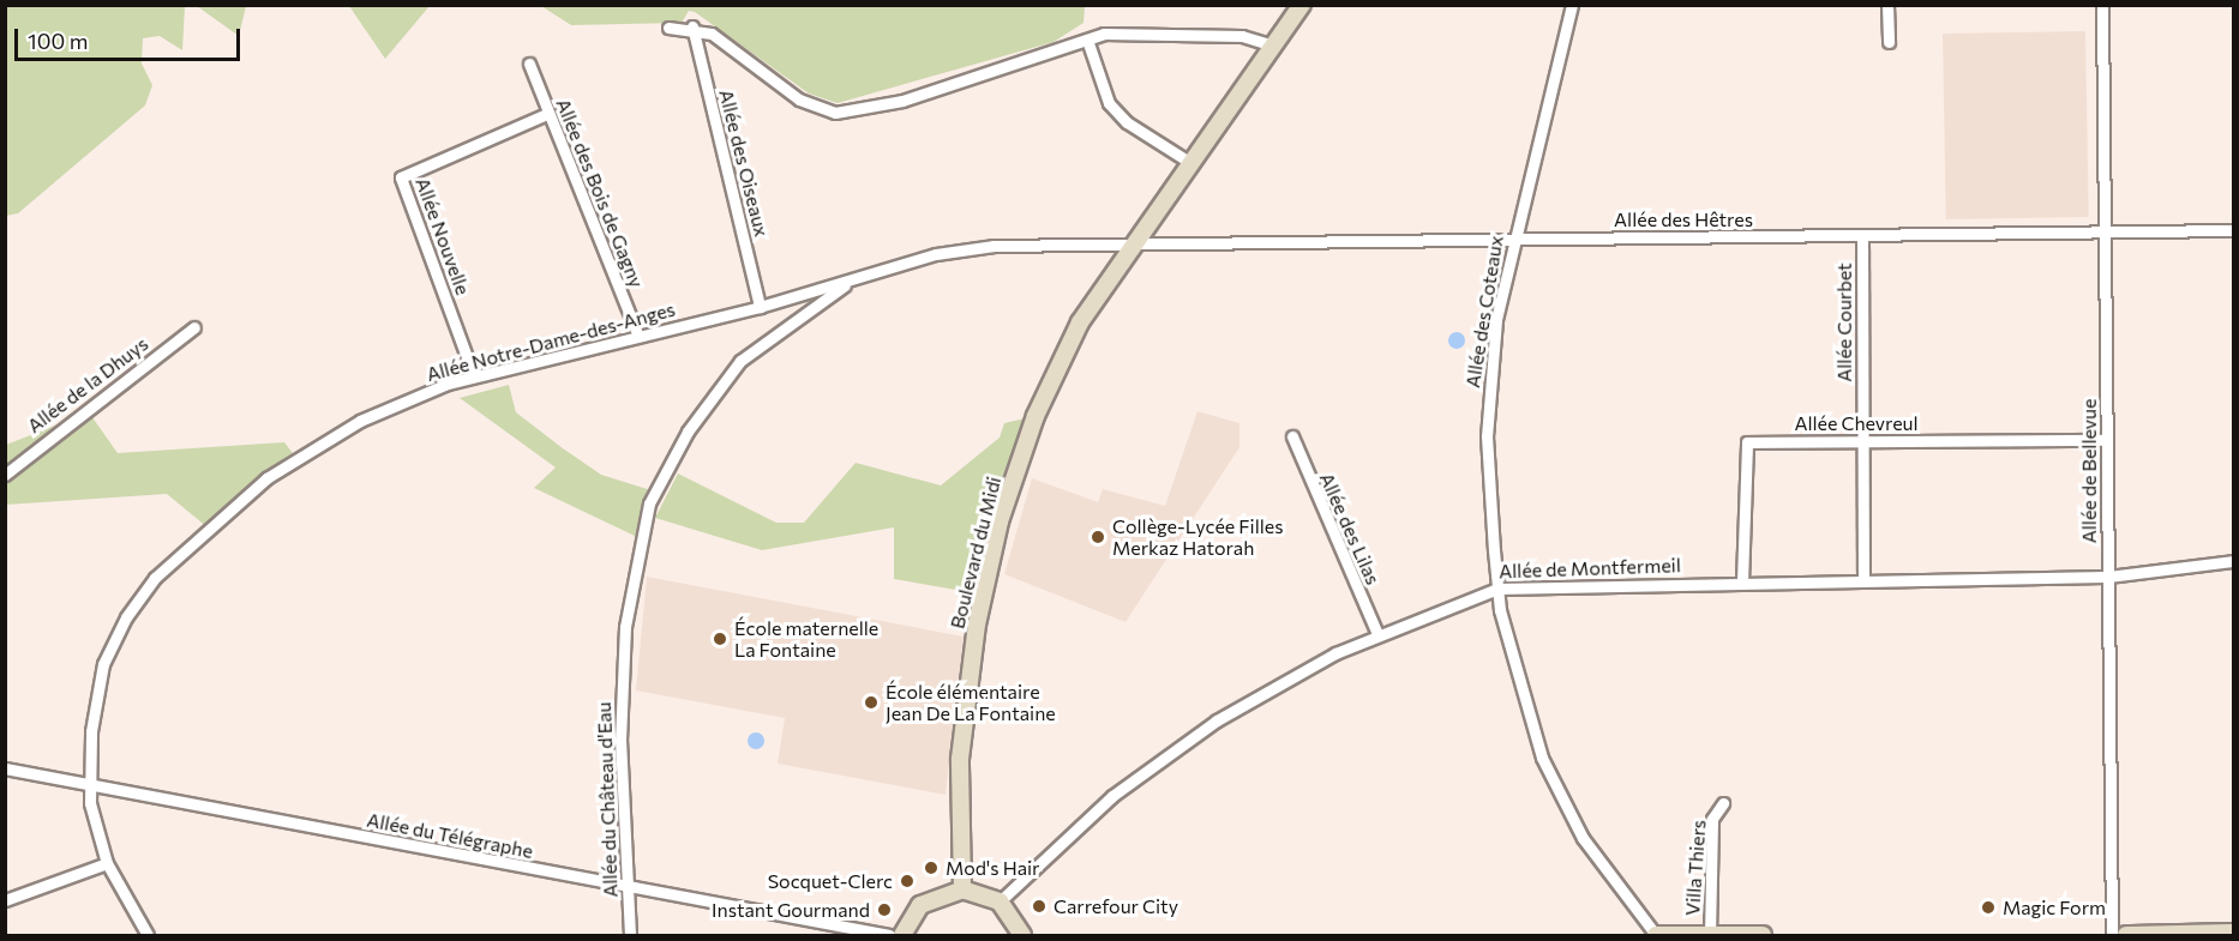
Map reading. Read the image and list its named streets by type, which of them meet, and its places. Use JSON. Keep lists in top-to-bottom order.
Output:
{
  "streets": {
    "street": [
      "Allée des Oiseaux",
      "Allée des Bois de Gagny",
      "Allée des Hêtres",
      "Allée Nouvelle",
      "Allée des Coteaux",
      "Allée Courbet",
      "Allée Notre-Dame-des-Anges",
      "Allée de la Dhuys",
      "Allée Chevreul",
      "Allée de Bellevue",
      "Allée des Lilas",
      "Boulevard du Midi",
      "Allée de Montfermeil",
      "Allée du Château d'Eau",
      "Allée du Télégraphe",
      "Villa Thiers"
    ]
  },
  "crossings": [
    ["Allée des Oiseaux", "Allée Notre-Dame-des-Anges"],
    ["Allée des Bois de Gagny", "Allée Nouvelle"],
    ["Allée des Bois de Gagny", "Allée Notre-Dame-des-Anges"],
    ["Allée des Hêtres", "Allée des Coteaux"],
    ["Allée des Hêtres", "Allée Courbet"],
    ["Allée des Hêtres", "Allée Notre-Dame-des-Anges"],
    ["Allée des Hêtres", "Allée de Bellevue"],
    ["Allée des Hêtres", "Boulevard du Midi"],
    ["Allée Nouvelle", "Allée Notre-Dame-des-Anges"],
    ["Allée des Coteaux", "Allée de Montfermeil"],
    ["Allée Courbet", "Allée Chevreul"],
    ["Allée Courbet", "Allée de Montfermeil"],
    ["Allée Notre-Dame-des-Anges", "Boulevard du Midi"],
    ["Allée Notre-Dame-des-Anges", "Allée du Château d'Eau"],
    ["Allée Notre-Dame-des-Anges", "Allée du Télégraphe"],
    ["Allée Chevreul", "Allée de Bellevue"],
    ["Allée Chevreul", "Allée de Montfermeil"],
    ["Allée de Bellevue", "Allée de Montfermeil"],
    ["Allée des Lilas", "Allée de Montfermeil"],
    ["Allée du Château d'Eau", "Allée du Télégraphe"]
  ],
  "places": [
    "Collège-Lycée Filles Merkaz Hatorah",
    "École maternelle La Fontaine",
    "École élémentaire Jean De La Fontaine",
    "Mod's Hair",
    "Socquet-Clerc",
    "Carrefour City",
    "Magic Form",
    "Instant Gourmand"
  ],
  "scale_bar": "100 m"
}
